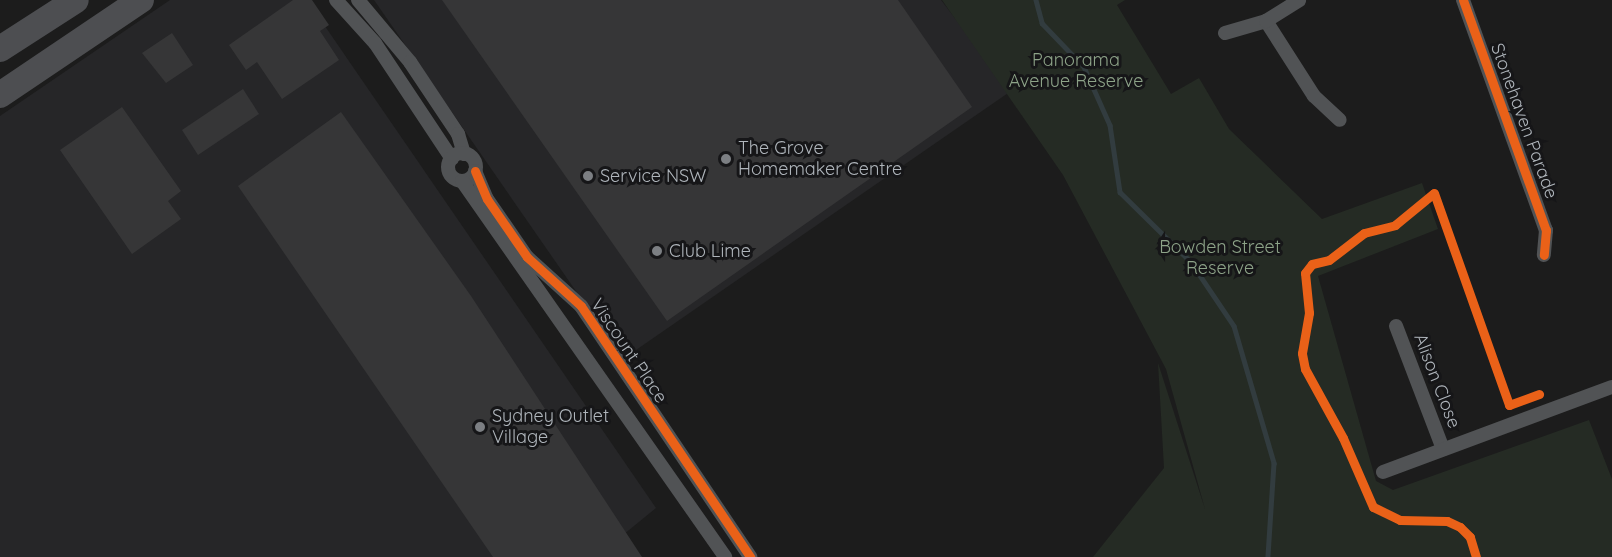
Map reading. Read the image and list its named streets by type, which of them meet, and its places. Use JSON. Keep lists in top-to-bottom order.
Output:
{
  "streets": {
    "street": ["Stonehaven Parade", "Viscount Place", "Alison Close"]
  },
  "parks": ["Panorama Avenue Reserve", "Bowden Street Reserve"],
  "places": [
    "The Grove Homemaker Centre",
    "Service NSW",
    "Club Lime",
    "Sydney Outlet Village"
  ]
}
